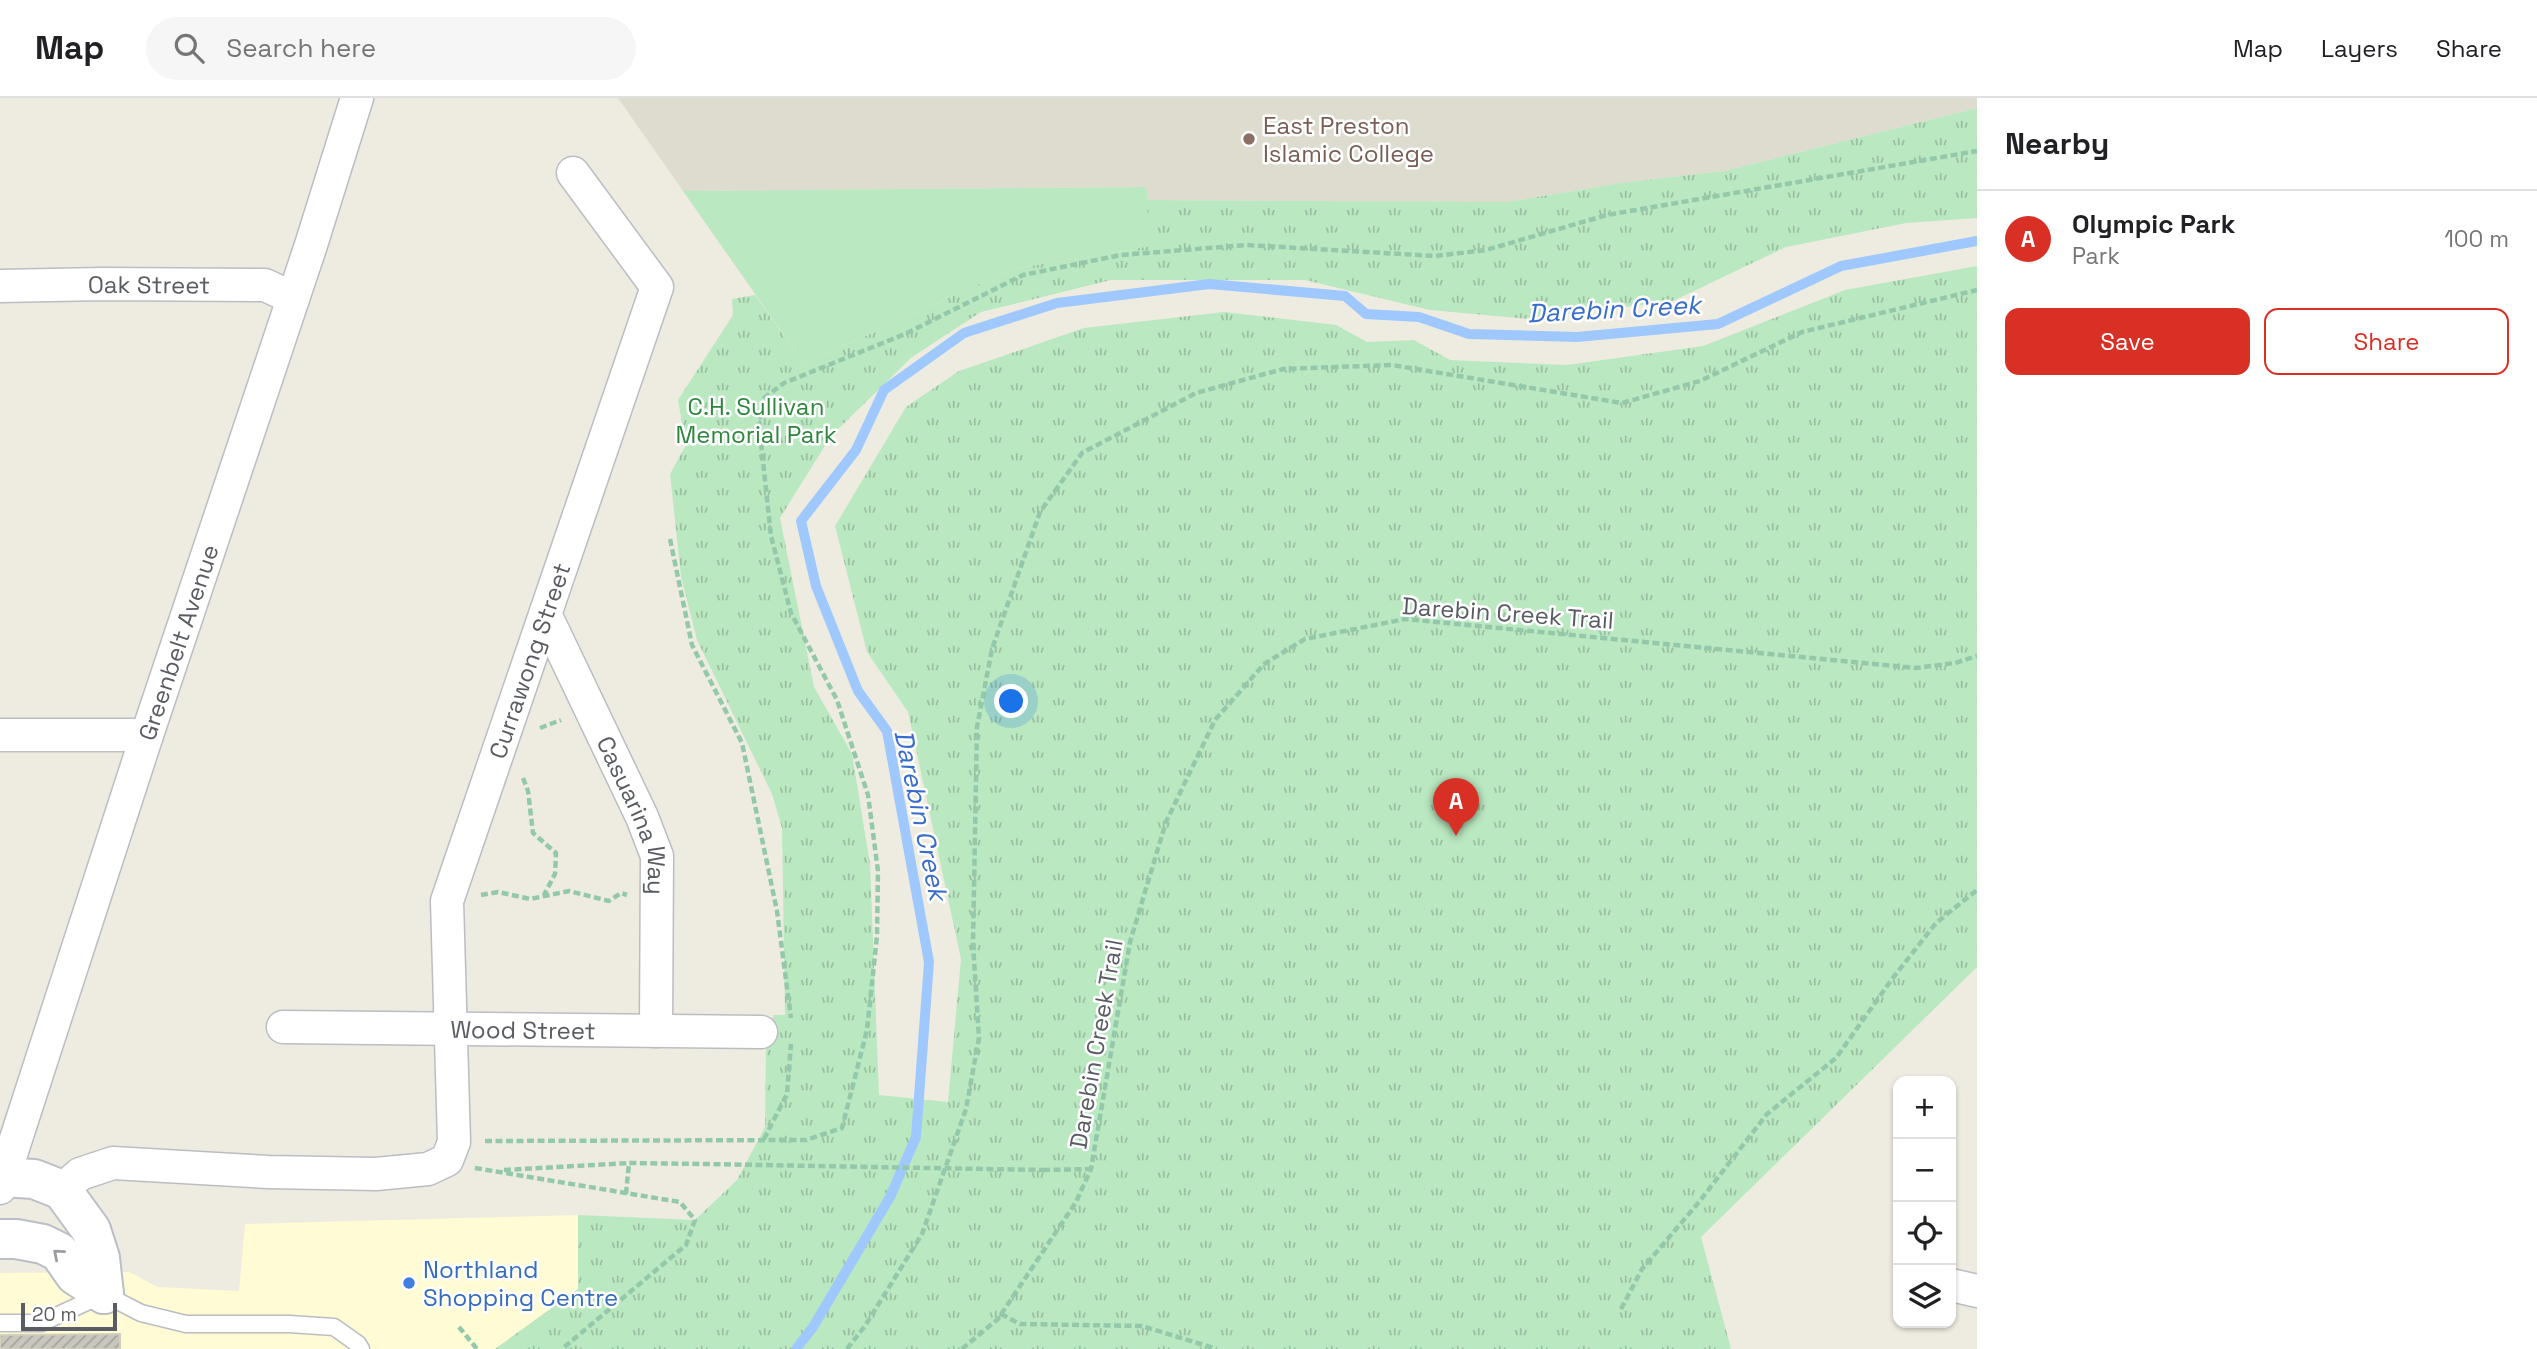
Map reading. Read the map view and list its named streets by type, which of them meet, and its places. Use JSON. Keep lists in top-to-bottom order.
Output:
{
  "streets": {
    "street": [
      "Oak Street",
      "Greenbelt Avenue",
      "Currawong Street",
      "Casuarina Way",
      "Wood Street"
    ],
    "path": ["Darebin Creek Trail"]
  },
  "crossings": [
    ["Oak Street", "Greenbelt Avenue"],
    ["Currawong Street", "Casuarina Way"],
    ["Currawong Street", "Wood Street"],
    ["Casuarina Way", "Wood Street"]
  ],
  "water": ["Darebin Creek"],
  "parks": ["C.H. Sullivan Memorial Park"],
  "places": ["East Preston Islamic College", "Northland Shopping Centre"],
  "scale_bar": "20 m",
  "page": {
    "header": "Map",
    "search": "Search here",
    "nav": ["Map", "Layers", "Share"],
    "heading": "Nearby",
    "list": [
      {
        "mark": "A",
        "name": "Olympic Park",
        "note": "Park",
        "value": "100 m"
      }
    ],
    "buttons": ["Save", "Share"],
    "pins": "A",
    "map_buttons": ["+", "−"],
    "scale": "20 m"
  }
}
